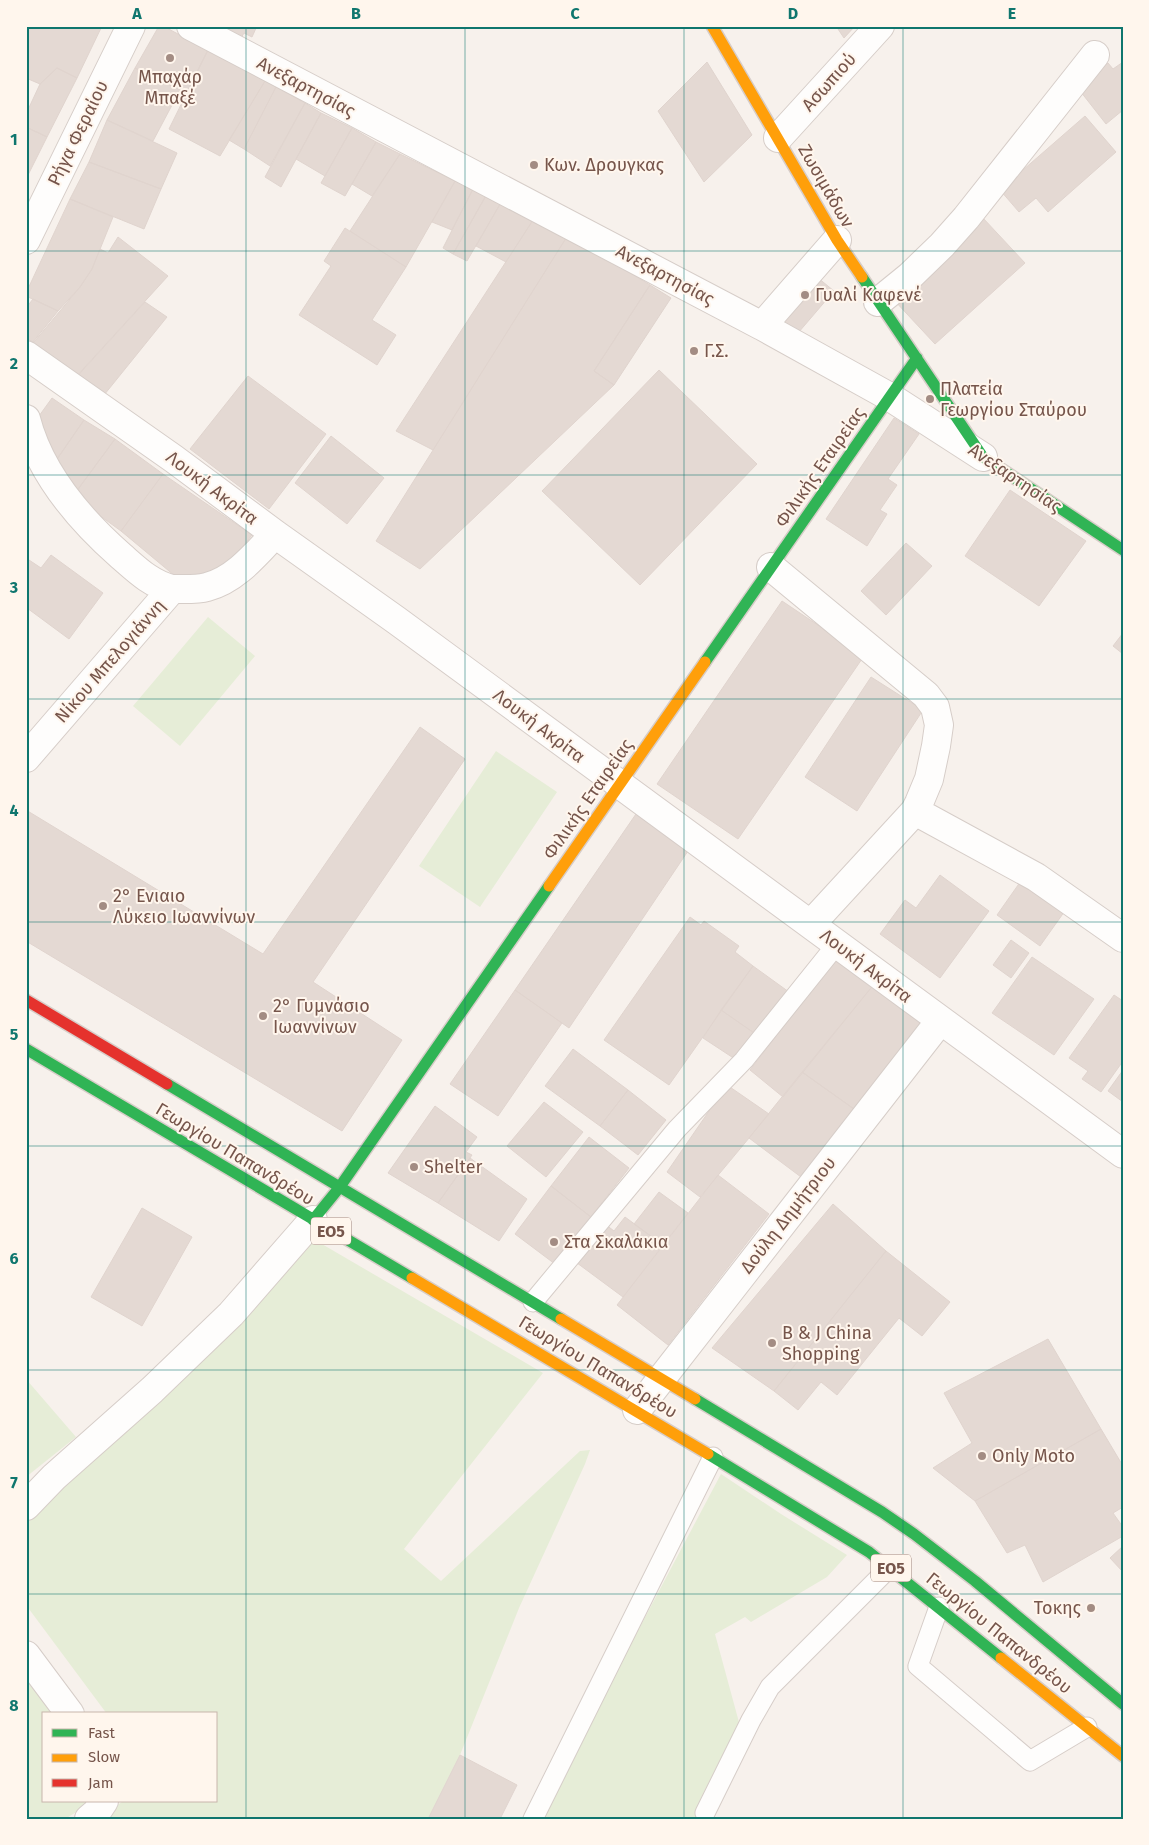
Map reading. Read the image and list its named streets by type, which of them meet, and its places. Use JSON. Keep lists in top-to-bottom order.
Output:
{
  "streets": {
    "main road": [
      "Ανεξαρτησίας",
      "Ζωσιμάδων",
      "Φιλικής Εταιρείας",
      "Γεωργίου Παπανδρέου",
      "ΕΟ5"
    ],
    "street": [
      "Ασωπιού",
      "Ρήγα Φεραίου",
      "Λουκή Ακρίτα",
      "Νίκου Μπελογιάννη",
      "Δούλη Δημήτριου"
    ]
  },
  "crossings": [
    ["Ασωπιού", "Ζωσιμάδων"],
    ["Ανεξαρτησίας", "Ζωσιμάδων"],
    ["Ανεξαρτησίας", "Φιλικής Εταιρείας"],
    ["Φιλικής Εταιρείας", "Λουκή Ακρίτα"],
    ["Φιλικής Εταιρείας", "Γεωργίου Παπανδρέου"],
    ["Λουκή Ακρίτα", "Νίκου Μπελογιάννη"],
    ["Λουκή Ακρίτα", "Δούλη Δημήτριου"],
    ["Γεωργίου Παπανδρέου", "Δούλη Δημήτριου"]
  ],
  "places": [
    "Μπαχάρ Μπαξέ",
    "Κων. Δρουγκας",
    "Γυαλί Καφενέ",
    "Γ.Σ.",
    "Πλατεία Γεωργίου Σταύρου",
    "2° Ενιαιο Λύκειο Ιωαννίνων",
    "2° Γυμνάσιο Ιωαννίνων",
    "Shelter",
    "Στα Σκαλάκια",
    "B & J China Shopping",
    "Only Moto",
    "Τοκης"
  ],
  "legend": ["Fast", "Slow", "Jam"],
  "grid": {
    "columns": [
      "A",
      "B",
      "C",
      "D",
      "E"
    ],
    "rows": [
      "1",
      "2",
      "3",
      "4",
      "5",
      "6",
      "7",
      "8"
    ]
  }
}
